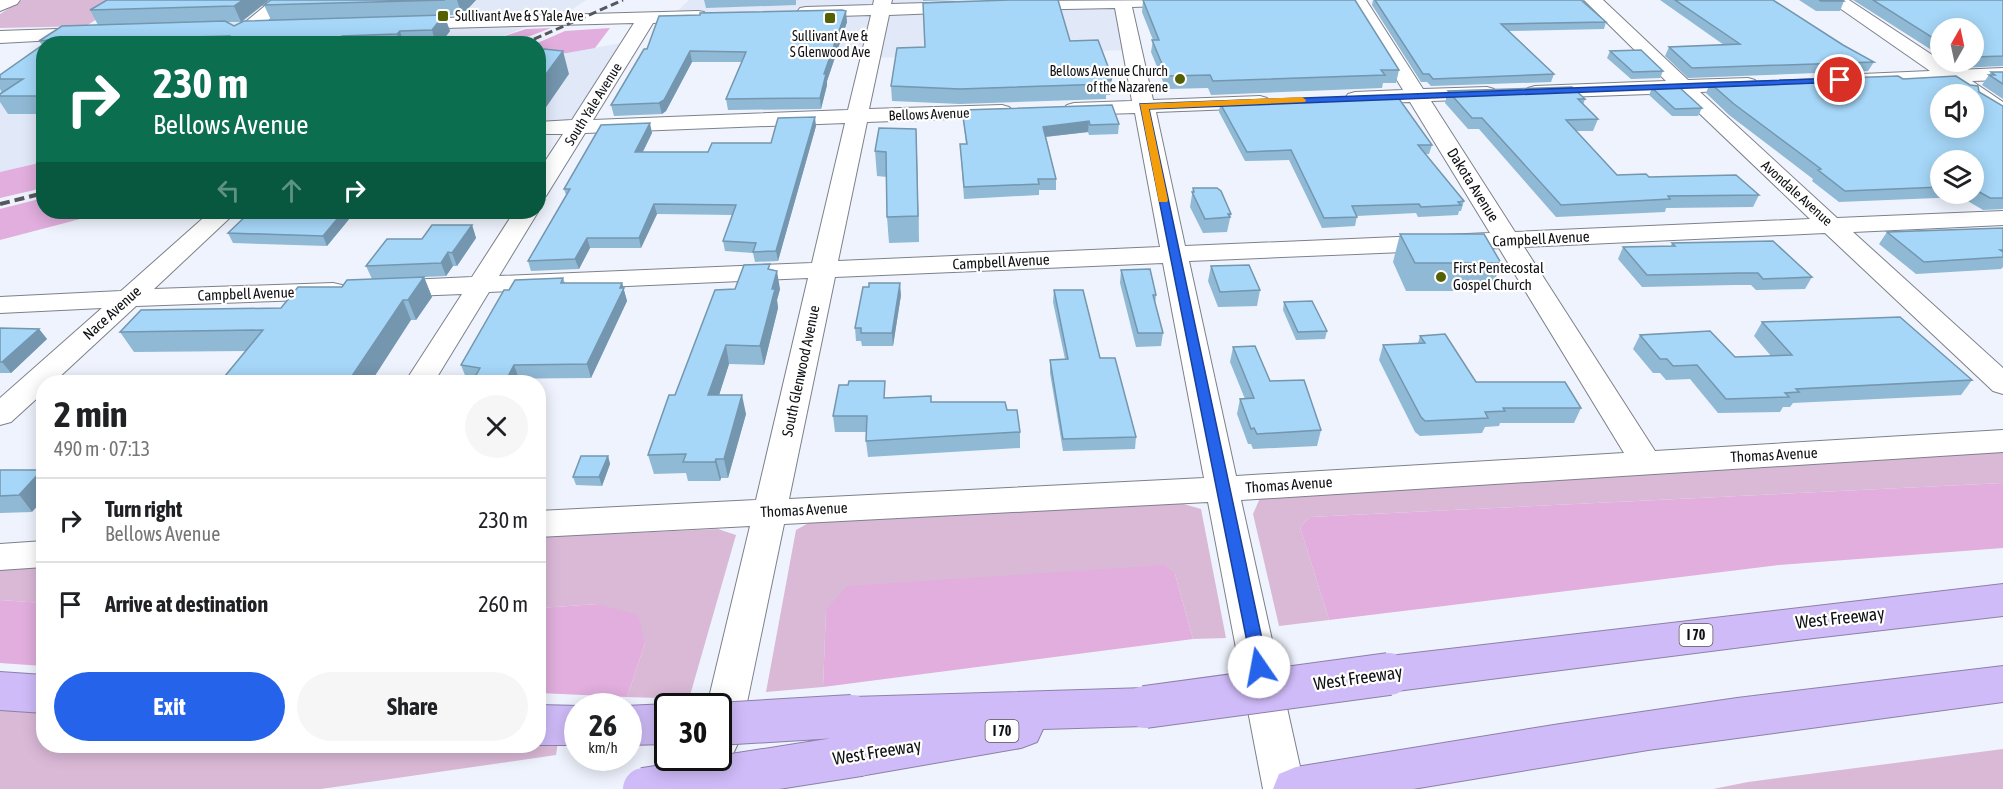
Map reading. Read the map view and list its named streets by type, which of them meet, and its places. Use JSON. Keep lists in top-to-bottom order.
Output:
{
  "streets": {
    "highway": ["West Freeway", "I 70"],
    "street": [
      "South Yale Avenue",
      "Bellows Avenue",
      "Dakota Avenue",
      "Avondale Avenue",
      "Campbell Avenue",
      "Nace Avenue",
      "South Glenwood Avenue",
      "Thomas Avenue"
    ]
  },
  "crossings": [
    ["South Yale Avenue", "Bellows Avenue"],
    ["Bellows Avenue", "South Glenwood Avenue"],
    ["Dakota Avenue", "Campbell Avenue"],
    ["Dakota Avenue", "Thomas Avenue"],
    ["Avondale Avenue", "Campbell Avenue"],
    ["Campbell Avenue", "Nace Avenue"],
    ["Campbell Avenue", "South Glenwood Avenue"],
    ["South Glenwood Avenue", "Thomas Avenue"]
  ],
  "places": {
    "transit": ["Sullivant Ave & S Yale Ave", "Sullivant Ave & S Glenwood Ave"],
    "other": ["Bellows Avenue Church of the Nazarene", "First Pentecostal Gospel Church"]
  },
  "north": "top",
  "page": {
    "turn": ["230 m", "Bellows Avenue"],
    "heading": ["2 min", "490 m · 07:13"],
    "list": [
      {
        "name": "Turn right",
        "note": "Bellows Avenue",
        "value": "230 m"
      },
      {
        "name": "Arrive at destination",
        "value": "260 m"
      }
    ],
    "buttons": ["Exit", "Share"],
    "speed": "26 km/h",
    "limit": "30"
  }
}
